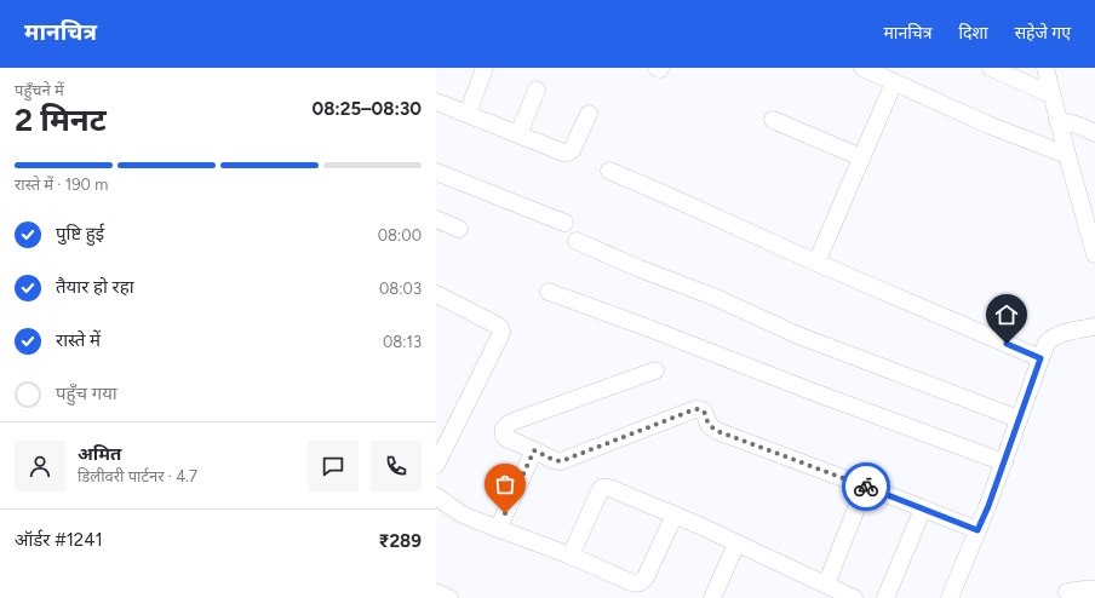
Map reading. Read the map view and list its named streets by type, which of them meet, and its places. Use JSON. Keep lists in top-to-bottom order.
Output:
{
  "page": {
    "header": "मानचित्र",
    "nav": ["मानचित्र", "दिशा", "सहेजे गए"],
    "heading": ["2 मिनट", "पहुँचने में", "08:25–08:30"],
    "panel": [
      "अमित",
      "डिलीवरी पार्टनर · 4.7",
      "ऑर्डर #1241",
      "₹289"
    ],
    "bar": "रास्ते में · 190 m",
    "list": [
      ["पुष्टि हुई", "08:00"],
      ["तैयार हो रहा", "08:03"],
      ["रास्ते में", "08:13"],
      "पहुँच गया"
    ]
  }
}
